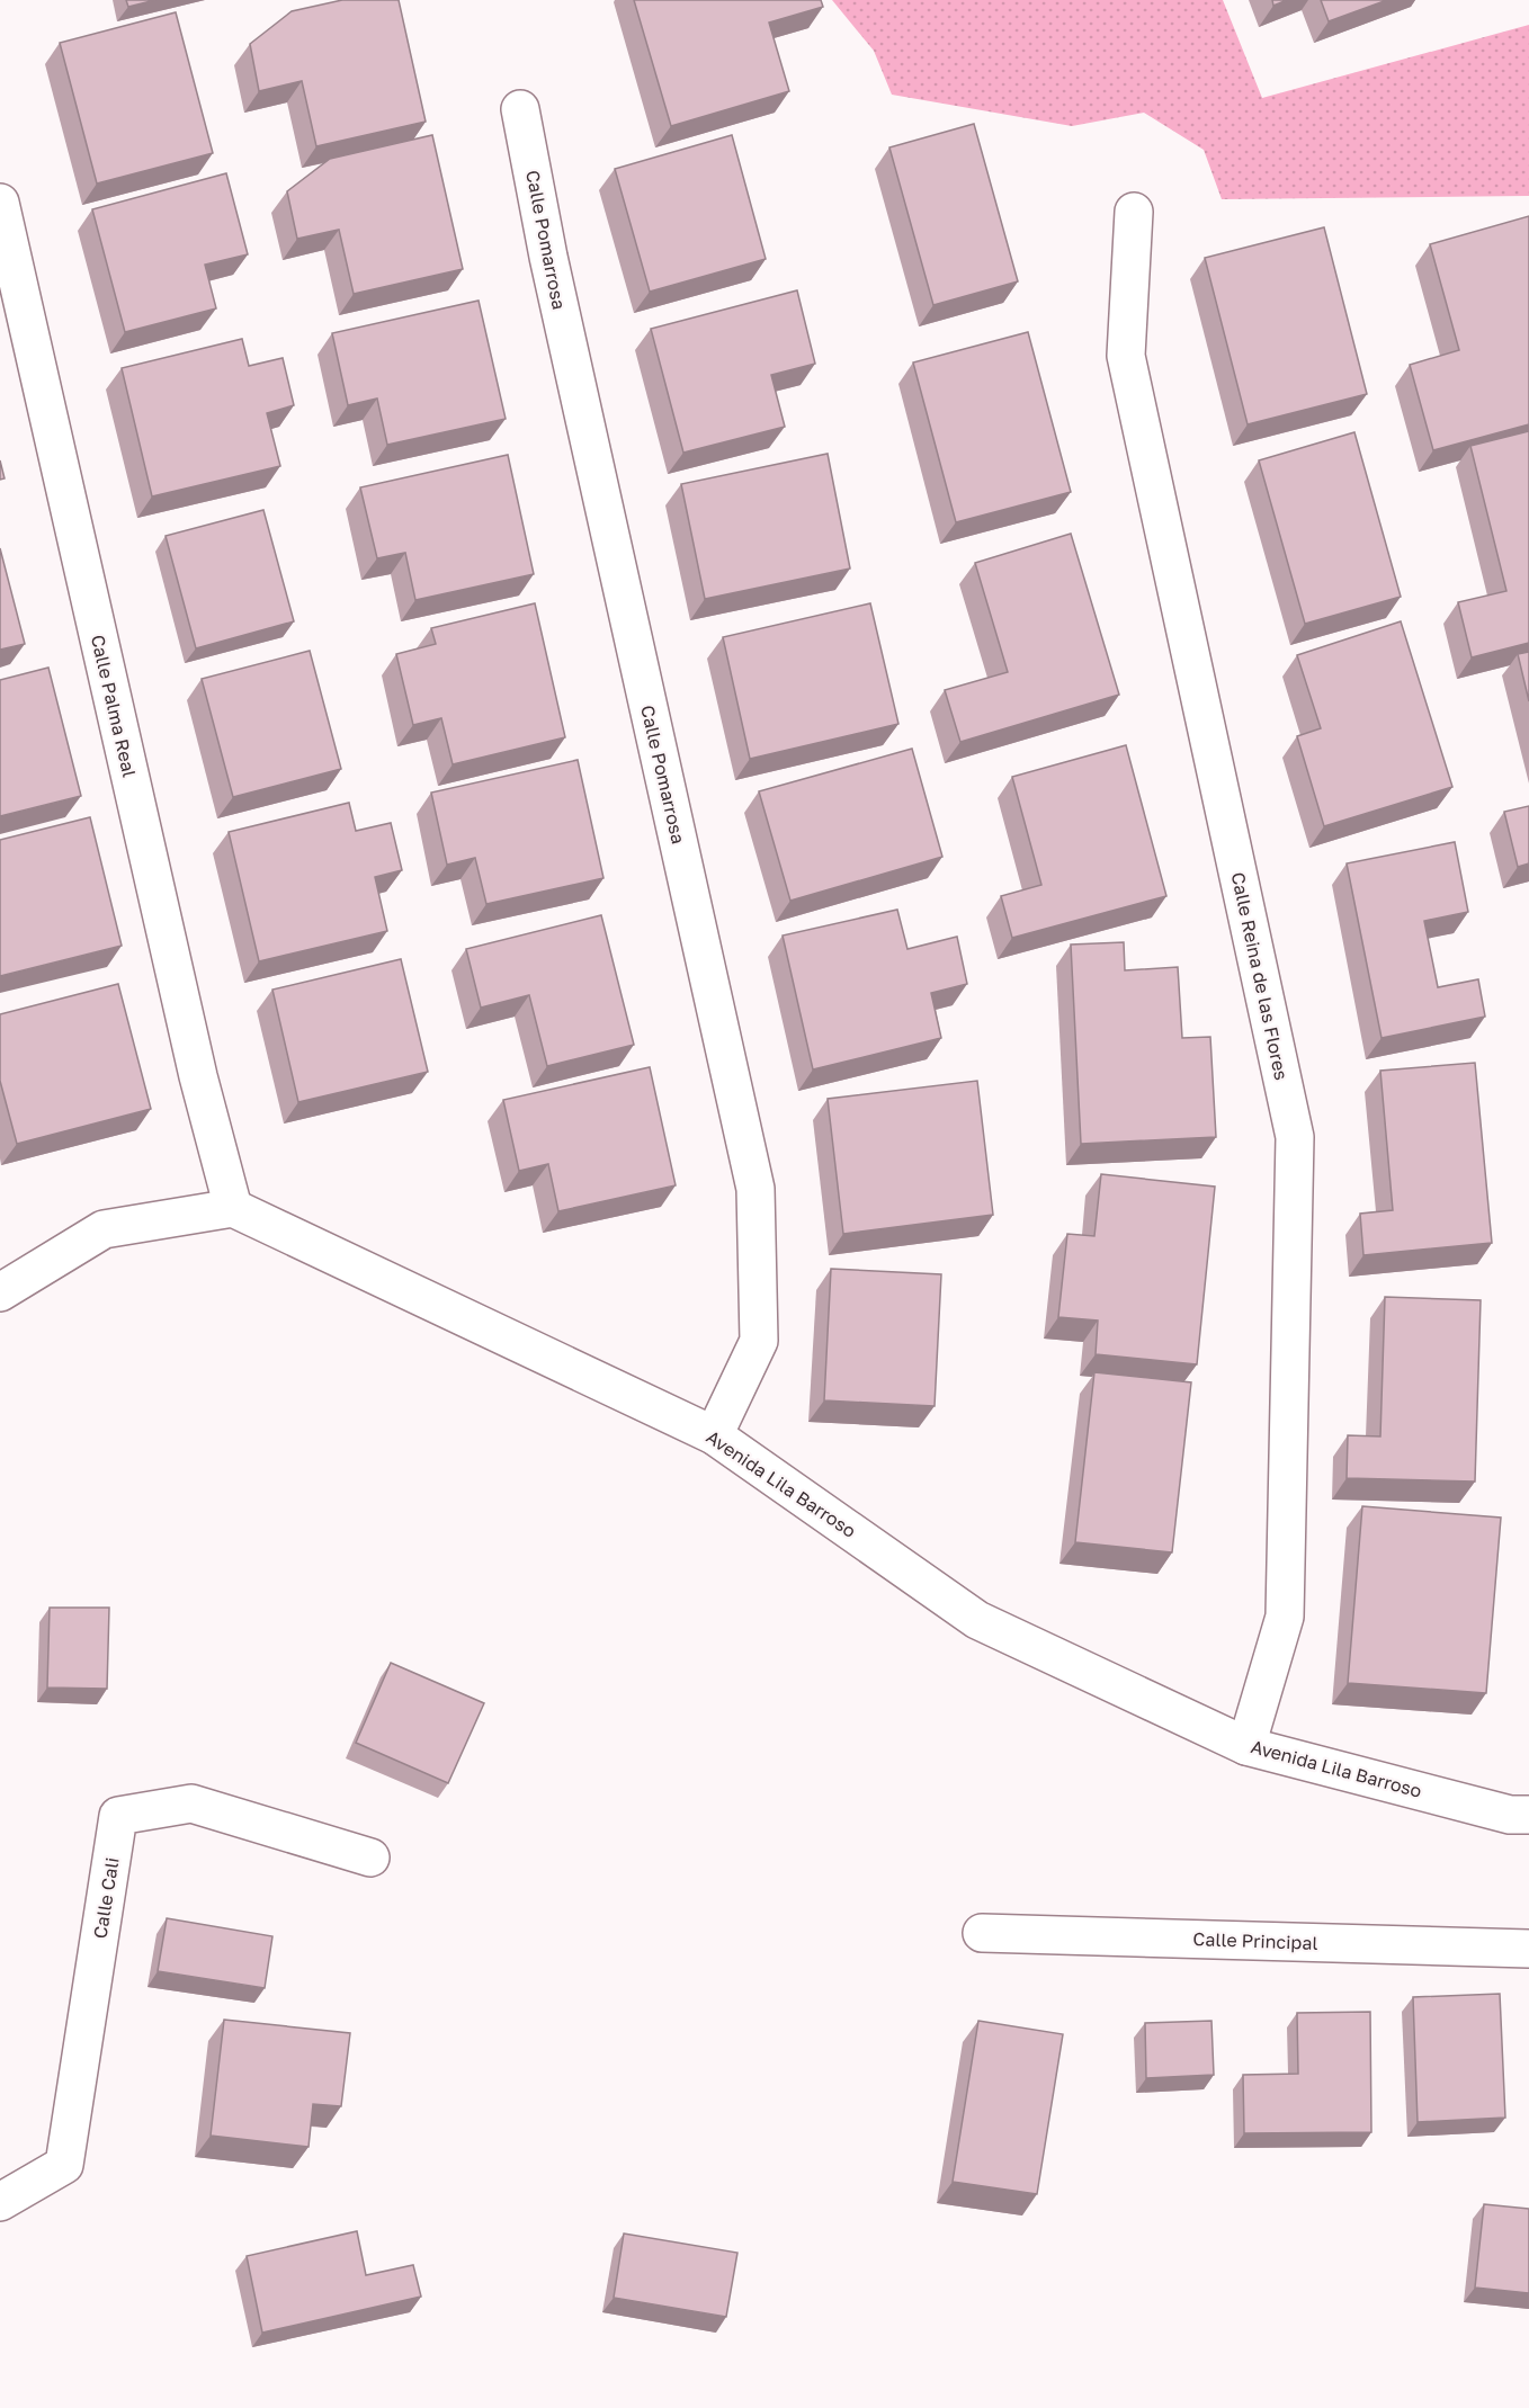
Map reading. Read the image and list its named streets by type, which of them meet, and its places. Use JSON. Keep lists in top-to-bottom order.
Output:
{
  "streets": {
    "street": [
      "Calle Pomarrosa",
      "Calle Palma Real",
      "Calle Reina de las Flores",
      "Avenida Lila Barroso",
      "Calle Cali",
      "Calle Principal"
    ]
  },
  "crossings": [
    ["Calle Pomarrosa", "Avenida Lila Barroso"],
    ["Calle Palma Real", "Avenida Lila Barroso"],
    ["Calle Reina de las Flores", "Avenida Lila Barroso"]
  ]
}
